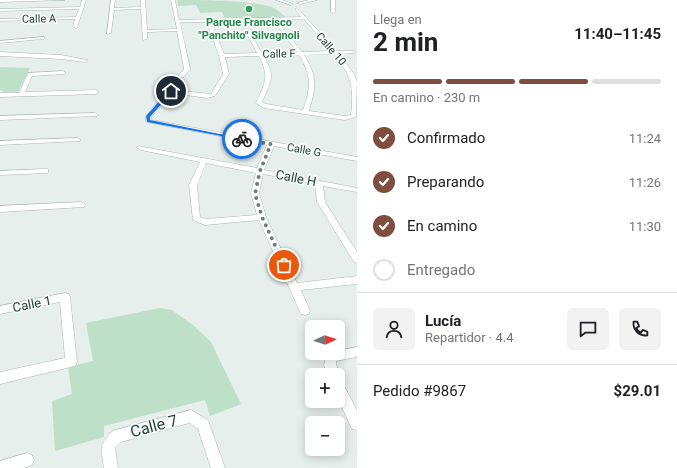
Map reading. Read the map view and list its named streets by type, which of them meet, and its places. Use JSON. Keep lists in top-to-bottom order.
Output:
{
  "streets": {
    "street": [
      "Calle A",
      "Calle 10",
      "Calle F",
      "Calle G",
      "Calle H",
      "Calle 1",
      "Calle 7"
    ]
  },
  "crossings": [
    ["Calle 10", "Calle F"]
  ],
  "places": ["Parque Francisco \"Panchito\" Silvagnoli"],
  "north": "right",
  "page": {
    "heading": ["2 min", "Llega en", "11:40–11:45"],
    "panel": [
      "Lucía",
      "Repartidor · 4.4",
      "Pedido #9867",
      "$29.01"
    ],
    "bar": "En camino · 230 m",
    "list": [
      ["Confirmado", "11:24"],
      ["Preparando", "11:26"],
      ["En camino", "11:30"],
      "Entregado"
    ],
    "map_buttons": ["+", "−"]
  }
}
